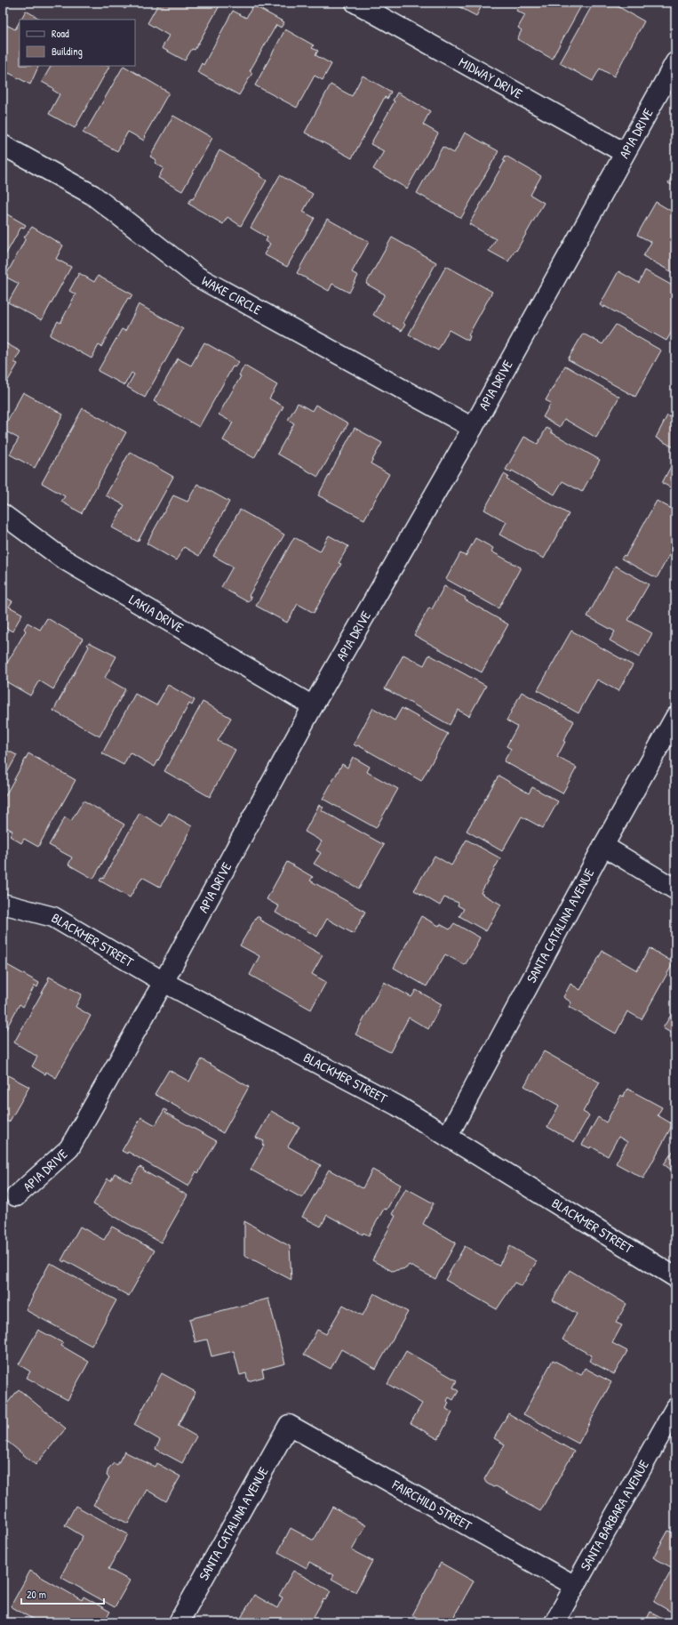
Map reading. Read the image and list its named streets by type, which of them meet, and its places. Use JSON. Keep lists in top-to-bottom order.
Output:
{
  "streets": {
    "street": [
      "MIDWAY DRIVE",
      "APIA DRIVE",
      "WAKE CIRCLE",
      "LAKIA DRIVE",
      "SANTA CATALINA AVENUE",
      "BLACKMER STREET",
      "FAIRCHILD STREET",
      "SANTA BARBARA AVENUE"
    ]
  },
  "crossings": [
    ["MIDWAY DRIVE", "APIA DRIVE"],
    ["APIA DRIVE", "WAKE CIRCLE"],
    ["APIA DRIVE", "LAKIA DRIVE"],
    ["APIA DRIVE", "BLACKMER STREET"],
    ["SANTA CATALINA AVENUE", "BLACKMER STREET"],
    ["SANTA CATALINA AVENUE", "FAIRCHILD STREET"],
    ["FAIRCHILD STREET", "SANTA BARBARA AVENUE"]
  ],
  "legend": ["Road", "Building"],
  "scale_bar": "20 m"
}
